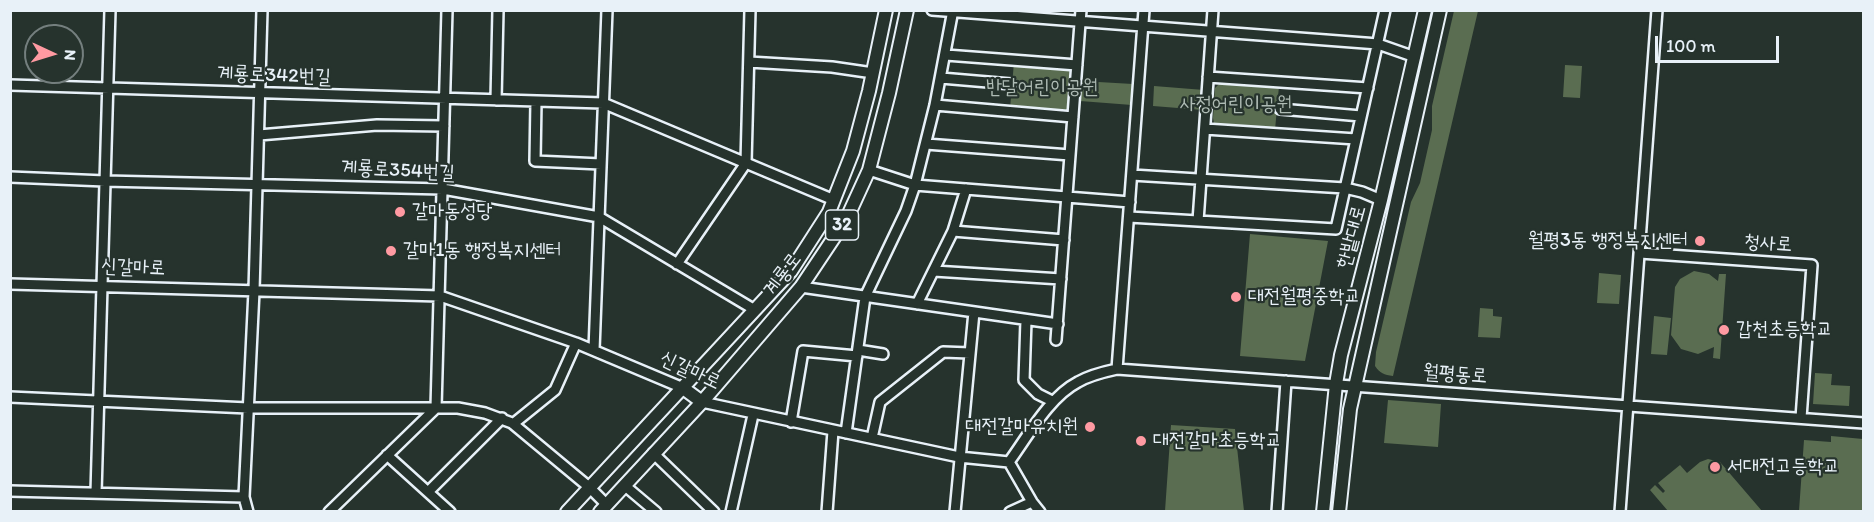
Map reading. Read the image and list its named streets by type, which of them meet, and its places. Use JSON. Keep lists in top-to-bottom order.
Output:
{
  "streets": {
    "main road": [
      "32",
      "한밭대로",
      "신갈마로",
      "계룡로"
    ],
    "street": [
      "계룡로342번길",
      "계룡로354번길",
      "청사로",
      "월평동로"
    ]
  },
  "crossings": [
    ["계룡로342번길", "계룡로"],
    ["계룡로354번길", "계룡로"],
    ["한밭대로", "월평동로"],
    ["청사로", "월평동로"],
    ["신갈마로", "계룡로"],
    ["신갈마로", "월평동로"]
  ],
  "parks": ["반달어린이공원", "사정어린이공원"],
  "places": [
    "갈마동성당",
    "월평3동 행정복지센터",
    "갈마1동 행정복지센터",
    "대전월평중학교",
    "갑천초등학교",
    "대전갈마유치원",
    "대전갈마초등학교",
    "서대전고등학교"
  ],
  "scale_bar": "100 m",
  "north": "right"
}
